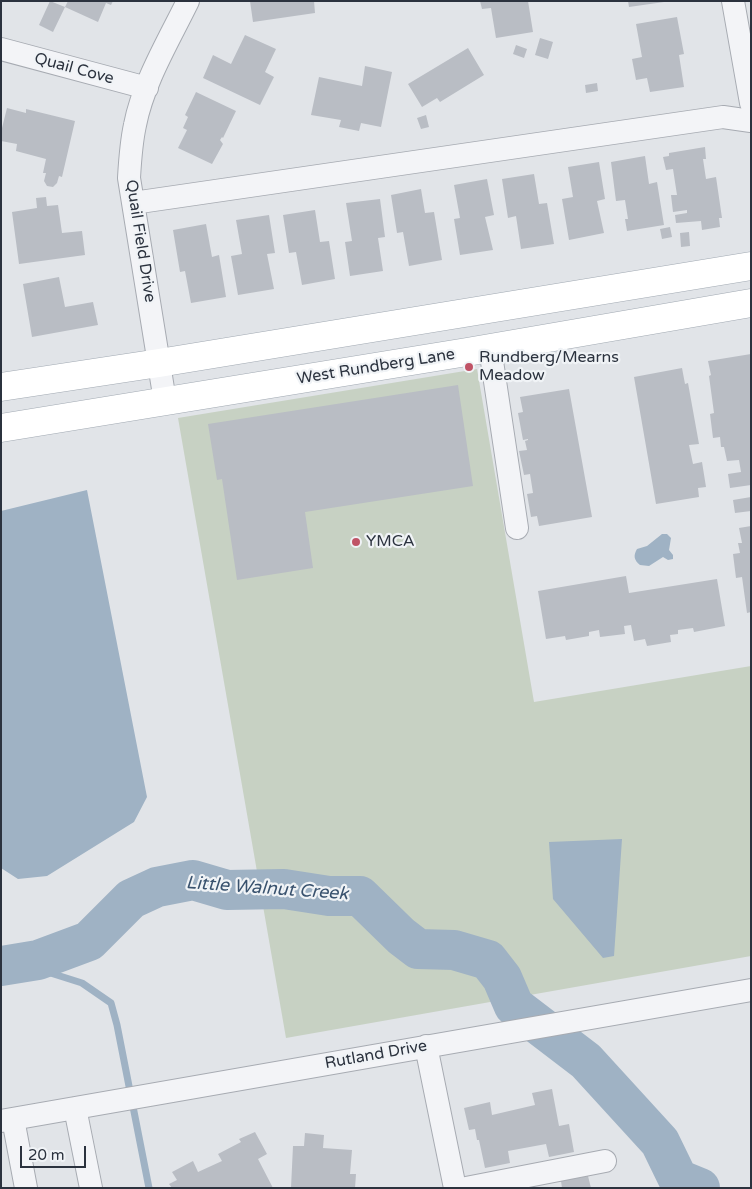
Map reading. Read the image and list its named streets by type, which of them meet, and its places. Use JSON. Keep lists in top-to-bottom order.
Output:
{
  "streets": {
    "main road": ["West Rundberg Lane"],
    "street": ["Quail Cove", "Quail Field Drive", "Rutland Drive"]
  },
  "crossings": [
    ["Quail Cove", "Quail Field Drive"],
    ["Quail Field Drive", "West Rundberg Lane"]
  ],
  "water": ["Little Walnut Creek"],
  "places": ["Rundberg/Mearns Meadow", "YMCA"],
  "scale_bar": "20 m"
}
